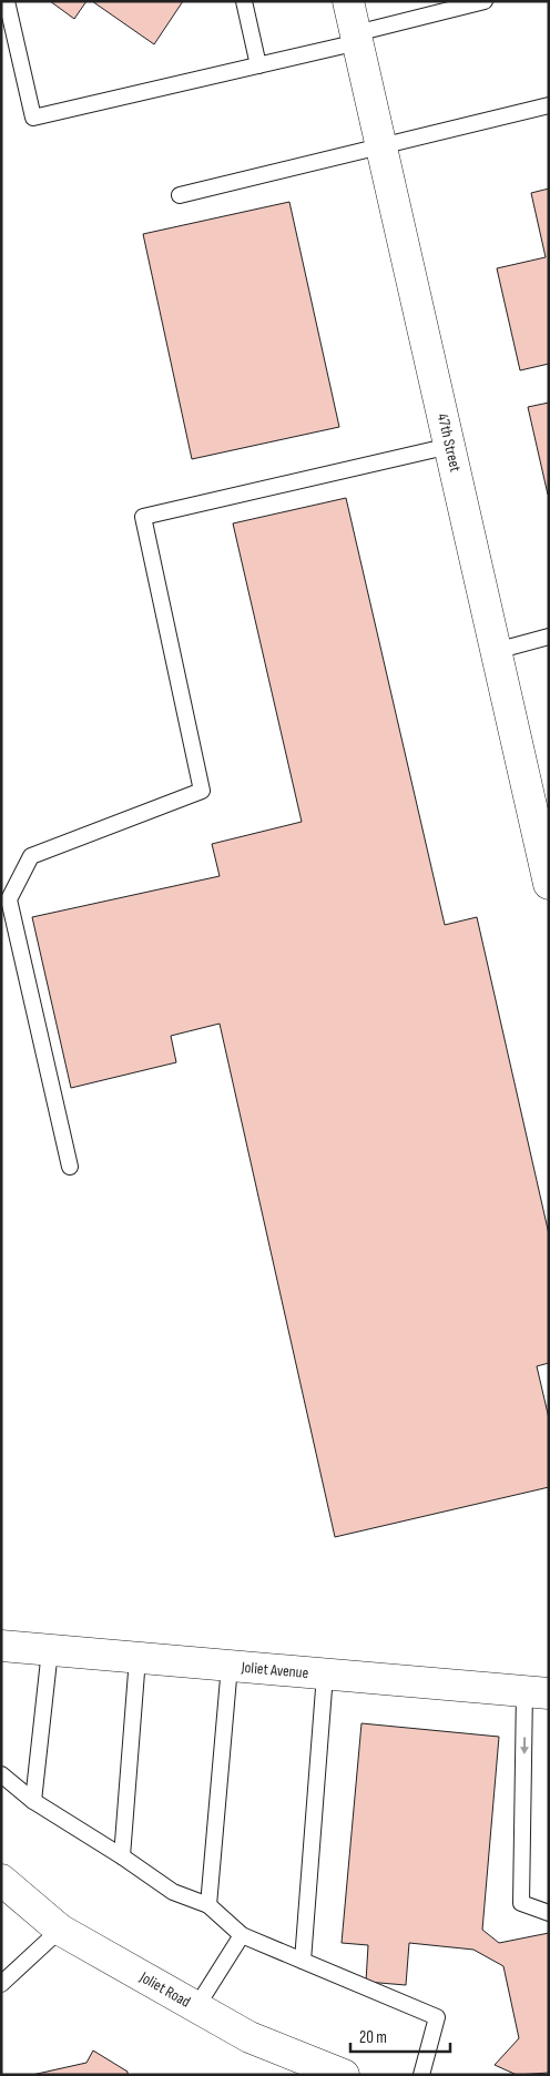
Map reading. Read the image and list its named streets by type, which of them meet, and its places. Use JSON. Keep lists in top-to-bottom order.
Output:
{
  "streets": {
    "main road": ["47th Street", "Joliet Avenue", "Joliet Road"]
  },
  "scale_bar": "20 m"
}
